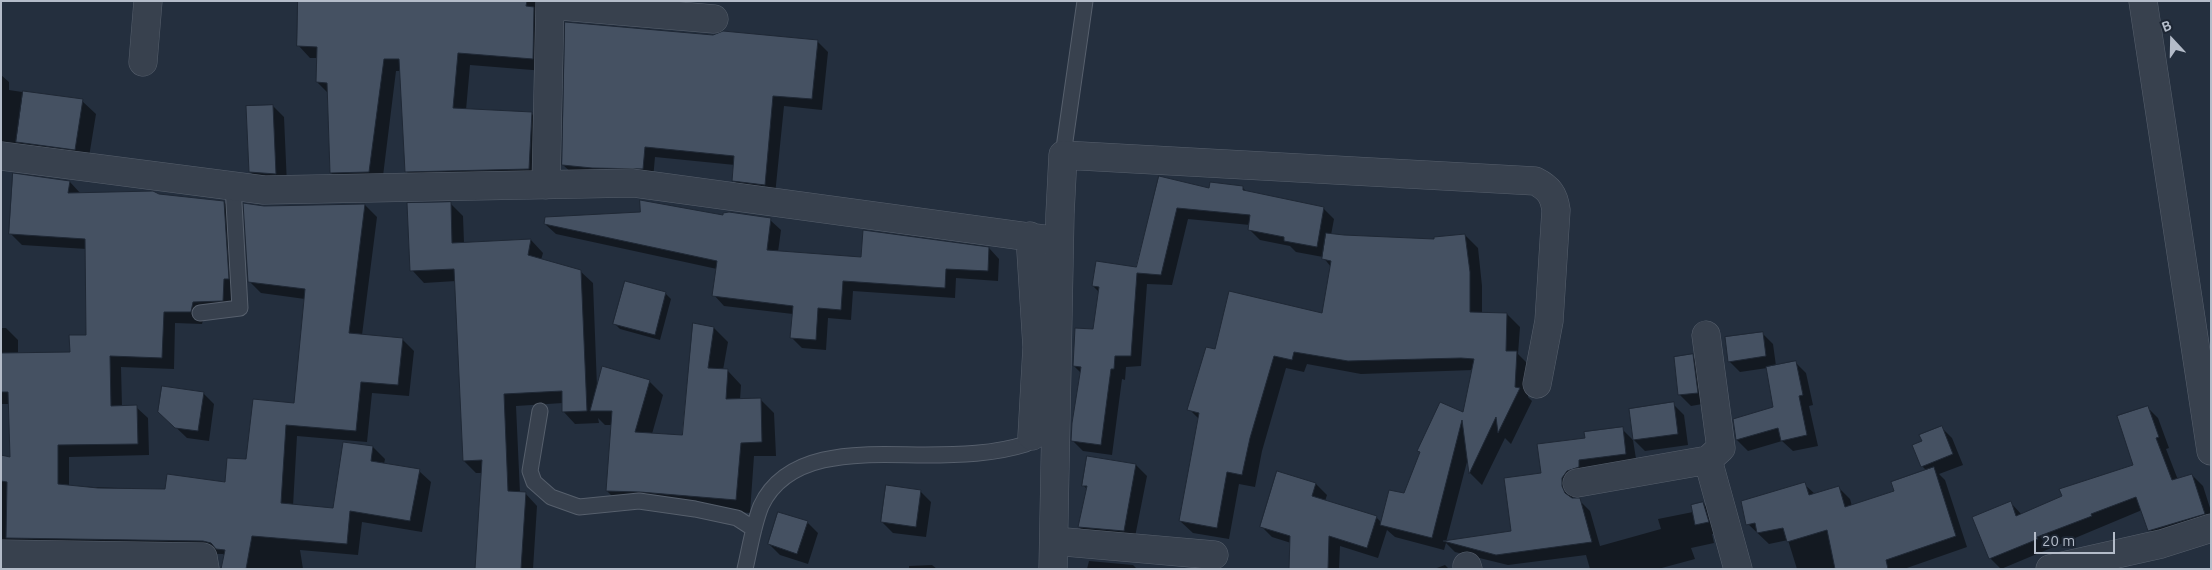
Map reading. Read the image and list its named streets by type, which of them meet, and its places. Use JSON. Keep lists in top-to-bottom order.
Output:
{
  "scale_bar": "20 m",
  "north": "top"
}
